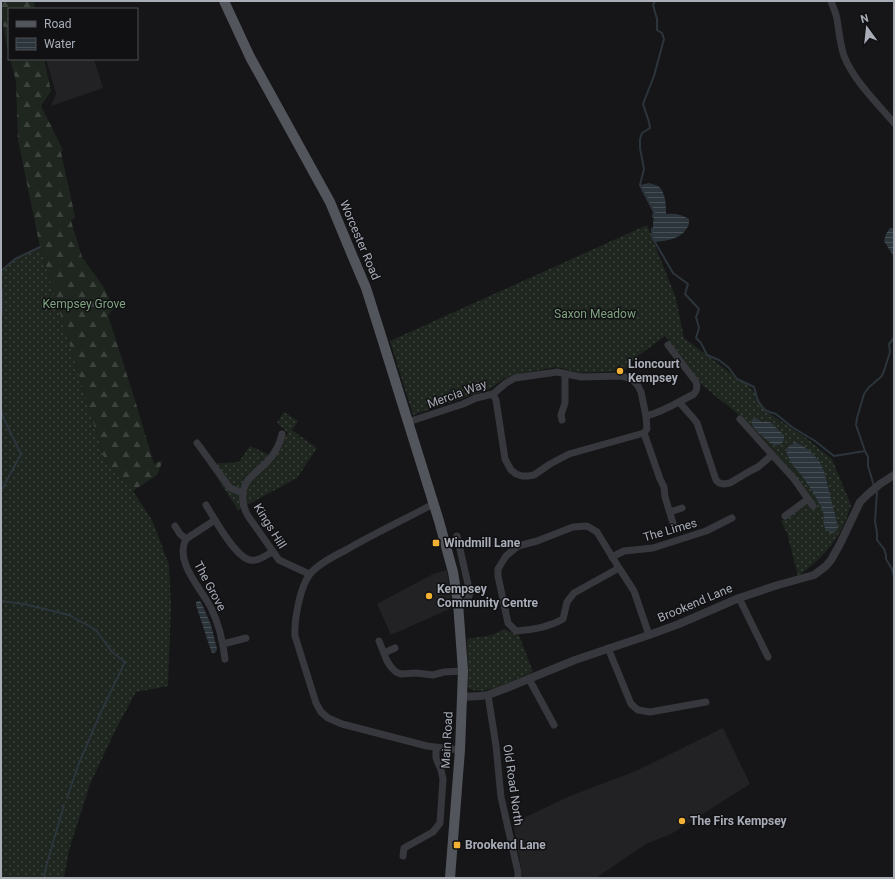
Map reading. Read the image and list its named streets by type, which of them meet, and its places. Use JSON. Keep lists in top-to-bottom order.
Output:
{
  "streets": {
    "main road": ["Worcester Road", "Main Road"],
    "street": [
      "Mercia Way",
      "Kings Hill",
      "The Limes",
      "The Grove",
      "Brookend Lane",
      "Old Road North"
    ]
  },
  "crossings": [
    ["Worcester Road", "Mercia Way"],
    ["Worcester Road", "Main Road"],
    ["Brookend Lane", "Main Road"],
    ["Brookend Lane", "Old Road North"]
  ],
  "parks": ["Kempsey Grove", "Saxon Meadow"],
  "places": {
    "other": ["Lioncourt Kempsey", "Kempsey Community Centre", "The Firs Kempsey"],
    "transit": ["Windmill Lane", "Brookend Lane"]
  },
  "legend": ["Road", "Water"],
  "north": "top"
}
